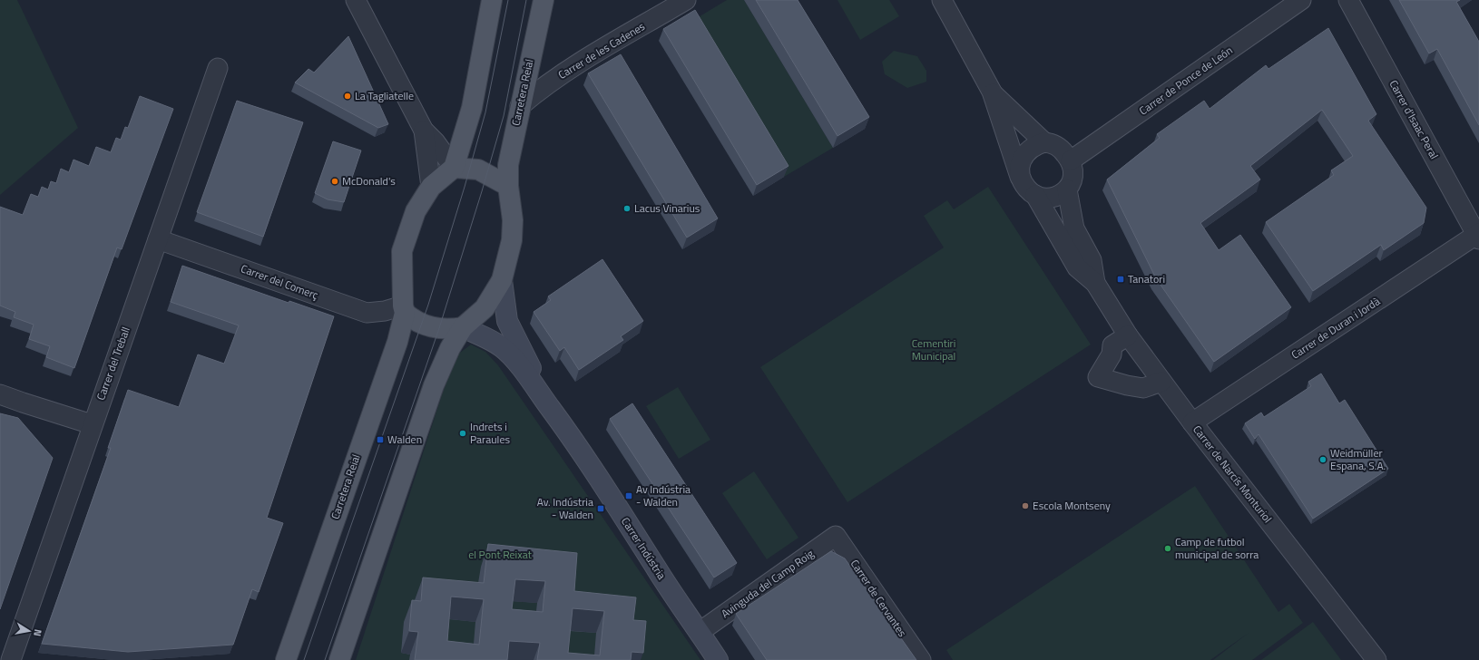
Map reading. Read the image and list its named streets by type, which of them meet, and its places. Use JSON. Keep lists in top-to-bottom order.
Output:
{
  "streets": {
    "main road": ["Carretera Reial"],
    "street": [
      "Carrer de les Cadenes",
      "Carrer de Ponce de León",
      "Carrer d'Isaac Peral",
      "Carrer del Comerç",
      "Carrer de Duran i Jordà",
      "Carrer del Treball",
      "Carrer de Narcís Monturiol",
      "Carrer Indústria",
      "Avinguda del Camp Roig",
      "Carrer de Cervantes"
    ]
  },
  "crossings": [
    ["Carrer de les Cadenes", "Carretera Reial"],
    ["Carrer de Ponce de León", "Carrer de Narcís Monturiol"],
    ["Carretera Reial", "Carrer del Comerç"],
    ["Carrer d'Isaac Peral", "Carrer de Duran i Jordà"],
    ["Carrer del Comerç", "Carrer del Treball"],
    ["Carrer de Duran i Jordà", "Carrer de Narcís Monturiol"],
    ["Carrer Indústria", "Avinguda del Camp Roig"],
    ["Avinguda del Camp Roig", "Carrer de Cervantes"]
  ],
  "parks": ["Cementiri Municipal", "el Pont Reixat"],
  "places": {
    "other": [
      "La Tagliatelle",
      "McDonald's",
      "Lacus Vinarius",
      "Indrets i Paraules",
      "Weidmüller Espana, S.A.",
      "Escola Montseny",
      "Camp de futbol municipal de sorra"
    ],
    "transit": [
      "Tanatori",
      "Walden",
      "Av Indústria - Walden",
      "Av. Indústria - Walden"
    ]
  },
  "north": "right"
}
